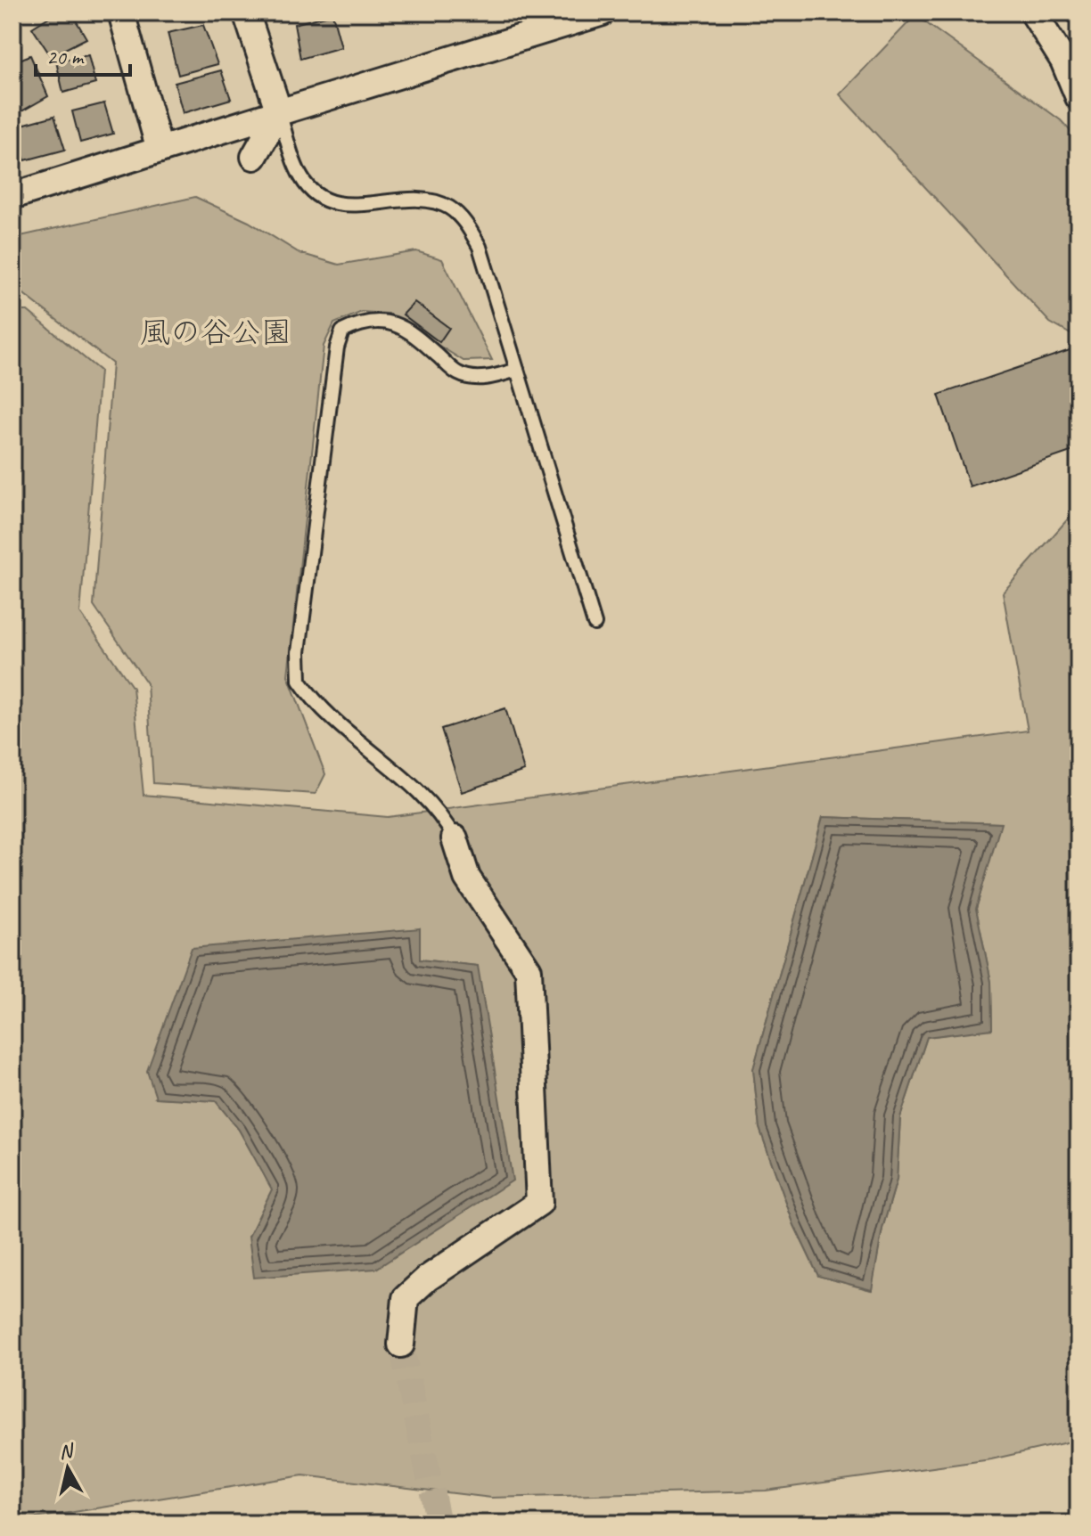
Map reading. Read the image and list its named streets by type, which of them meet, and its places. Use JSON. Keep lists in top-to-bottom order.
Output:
{
  "parks": ["風の谷公園"],
  "scale_bar": "20 m",
  "north": "top"
}
